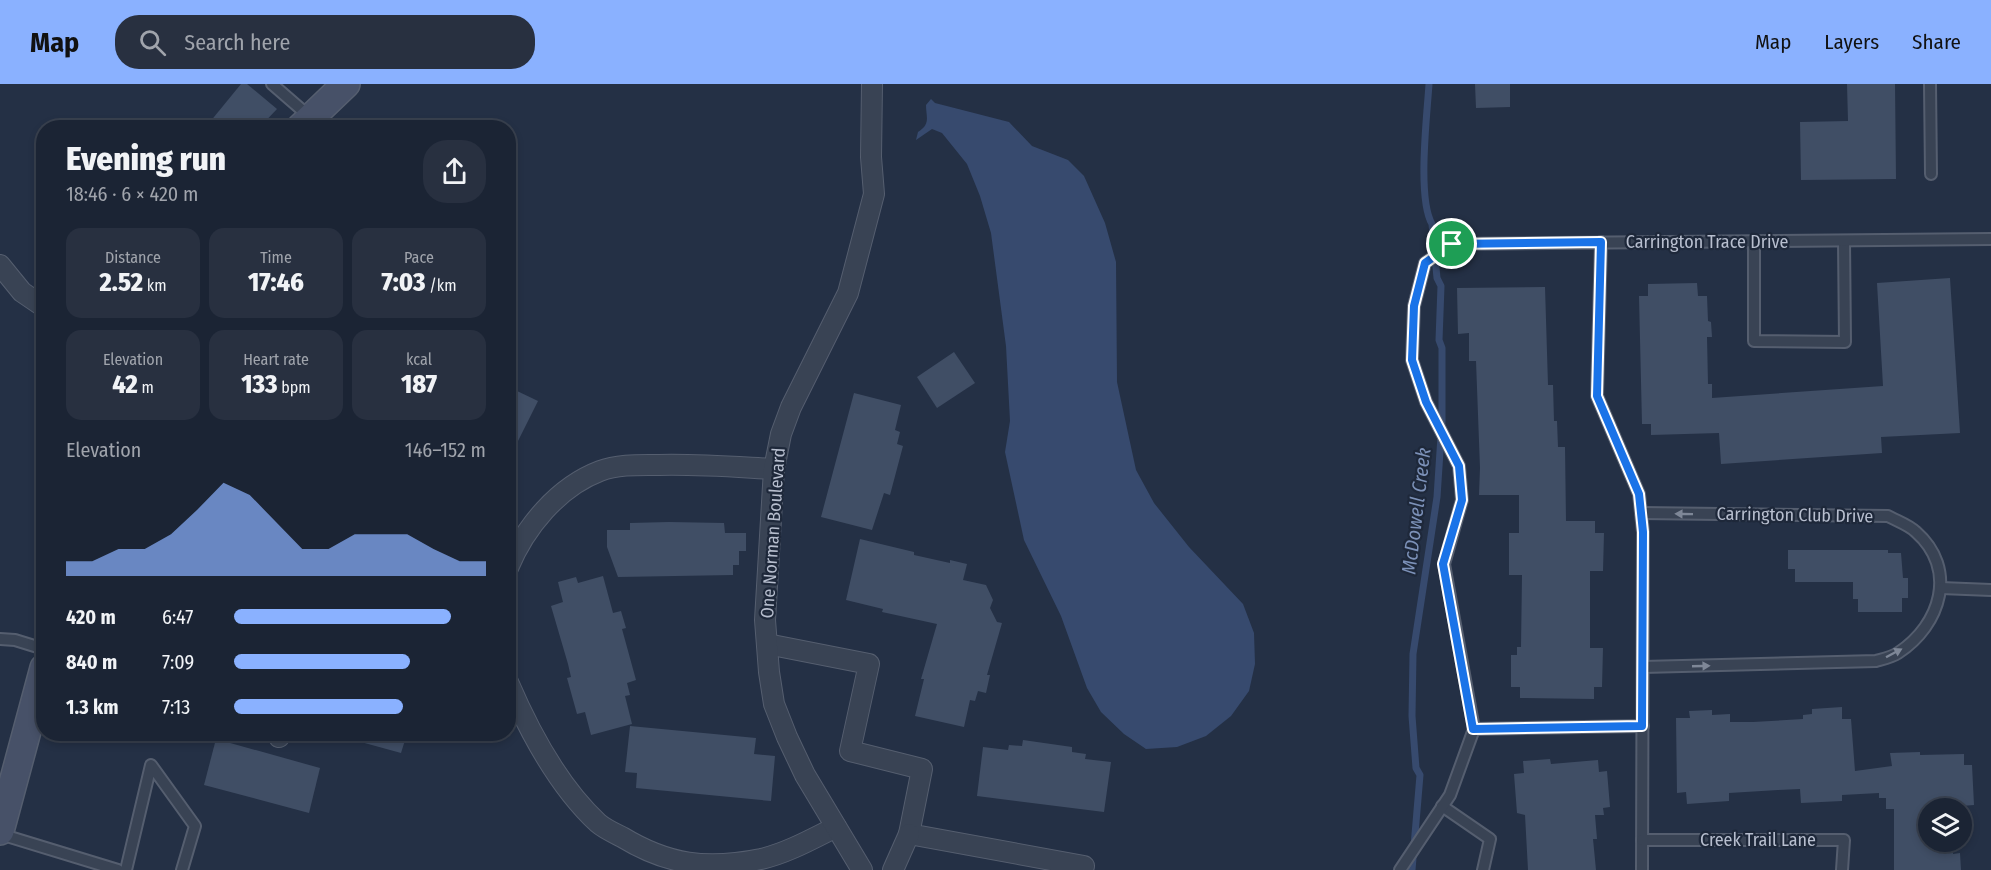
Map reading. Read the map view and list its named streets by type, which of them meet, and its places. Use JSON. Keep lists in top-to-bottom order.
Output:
{
  "streets": {
    "street": ["One Norman Boulevard"],
    "lane": ["Carrington Trace Drive", "Carrington Club Drive", "Creek Trail Lane"]
  },
  "one_way": ["Carrington Club Drive"],
  "water": ["McDowell Creek"],
  "page": {
    "header": "Map",
    "search": "Search here",
    "nav": ["Map", "Layers", "Share"],
    "heading": ["Evening run", "18:46 · 6 × 420 m"],
    "stats": [
      ["Distance", "2.52 km"],
      ["Time", "17:46"],
      ["Pace", "7:03 /km"],
      ["Elevation", "42 m"],
      ["Heart rate", "133 bpm"],
      ["kcal", "187"]
    ],
    "chart": ["Elevation", "146–152 m"],
    "list": [
      {
        "name": "420 m",
        "note": "6:47"
      },
      {
        "name": "840 m",
        "note": "7:09"
      },
      {
        "name": "1.3 km",
        "note": "7:13"
      }
    ]
  }
}
